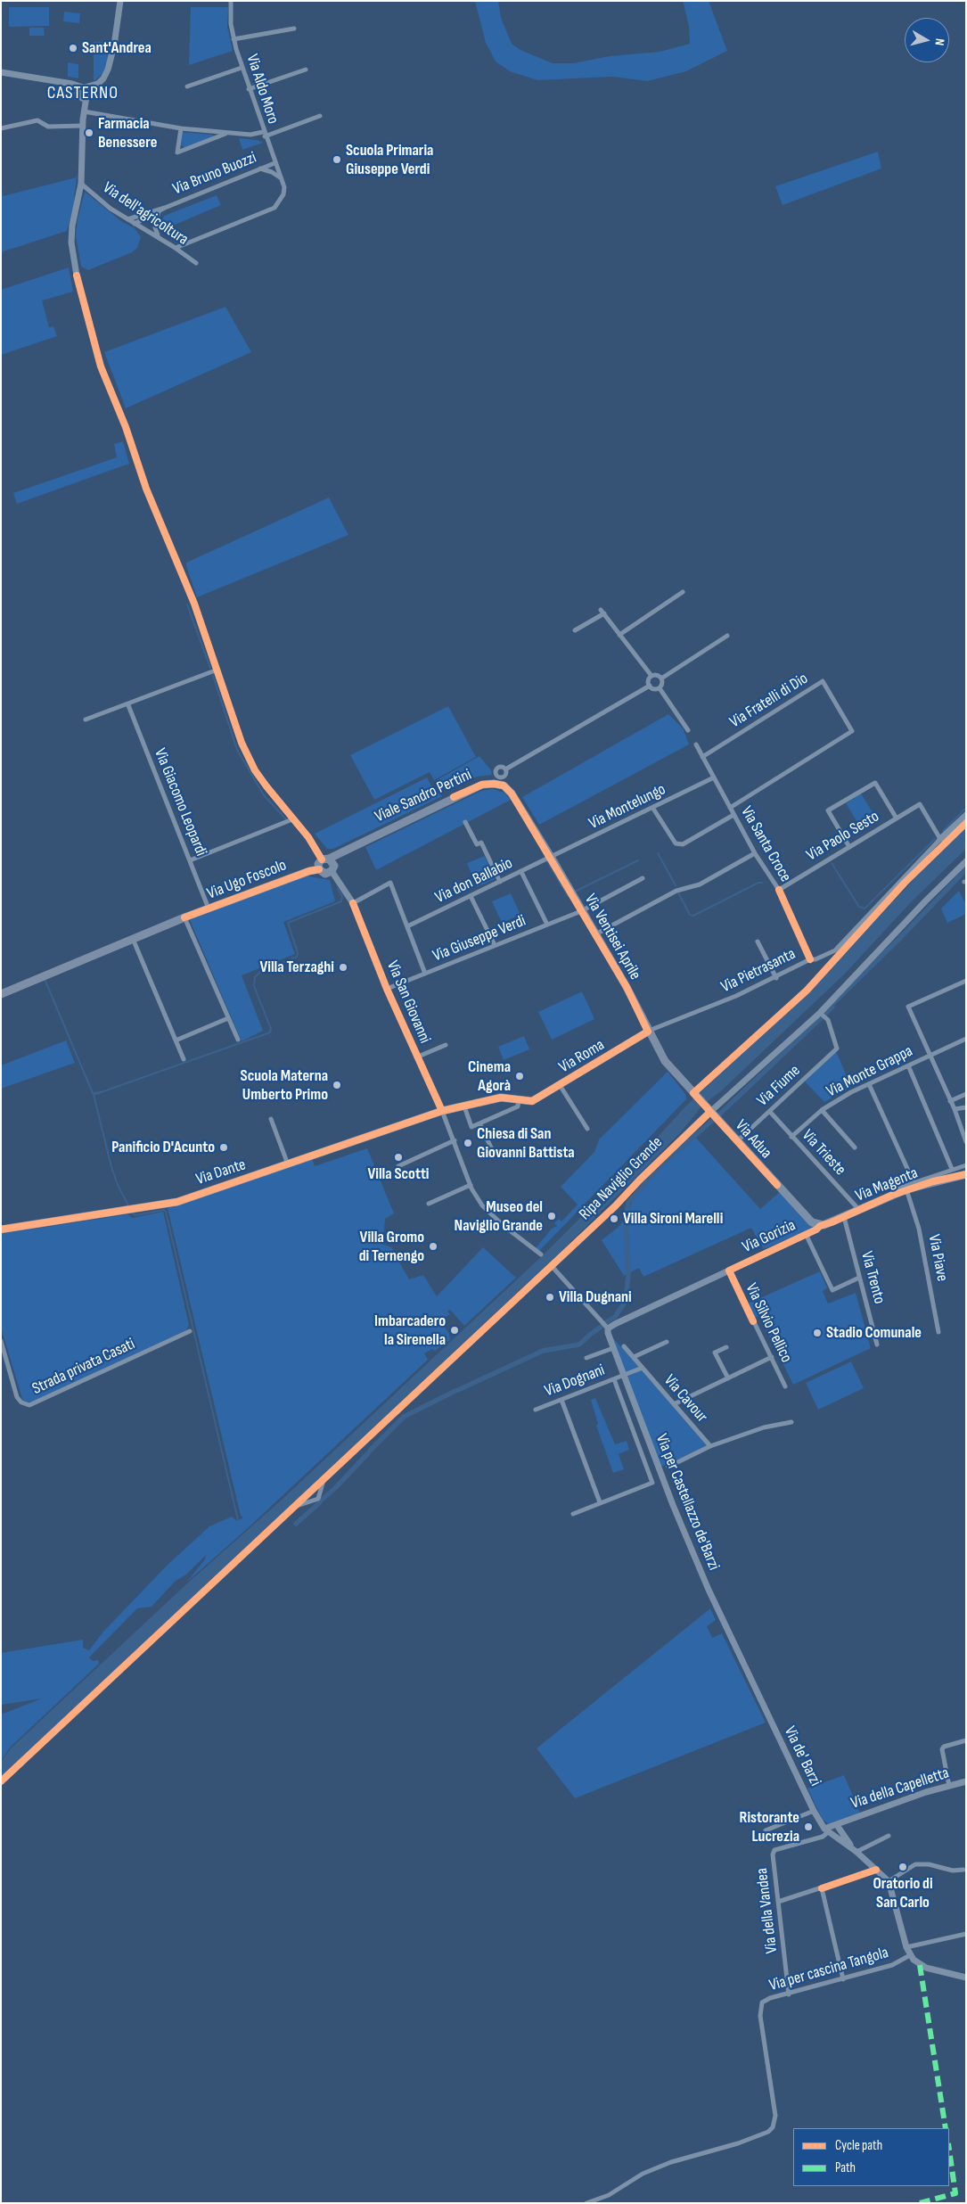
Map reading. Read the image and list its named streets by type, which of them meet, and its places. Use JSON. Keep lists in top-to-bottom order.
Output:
{
  "streets": {
    "main road": [
      "Viale Sandro Pertini",
      "Via Ugo Foscolo",
      "Via Ventisei Aprile",
      "Via Roma",
      "Via Adua",
      "Via Dante",
      "Via Magenta"
    ],
    "street": [
      "Via Aldo Moro",
      "Via Bruno Buozzi",
      "Via dell'agricoltura",
      "Via Fratelli di Dio",
      "Via Giacomo Leopardi",
      "Via Montelungo",
      "Via Paolo Sesto",
      "Via Santa Croce",
      "Via don Ballabio",
      "Via Giuseppe Verdi",
      "Via Pietrasanta",
      "Via San Giovanni",
      "Via Monte Grappa",
      "Via Fiume",
      "Via Trieste",
      "Ripa Naviglio Grande",
      "Via Gorizia",
      "Via Piave",
      "Via Trento",
      "Via Silvio Pellico",
      "Strada privata Casati",
      "Via Dognani",
      "Via Cavour",
      "Via per Castellazzo de'Barzi",
      "Via de' Barzi",
      "Via della Capelletta",
      "Via della Vandea",
      "Via per cascina Tangola"
    ]
  },
  "crossings": [
    ["Via Aldo Moro", "Via Bruno Buozzi"],
    ["Via Bruno Buozzi", "Via dell'agricoltura"],
    ["Via Fratelli di Dio", "Via Santa Croce"],
    ["Viale Sandro Pertini", "Via Ugo Foscolo"],
    ["Viale Sandro Pertini", "Via San Giovanni"],
    ["Via Giacomo Leopardi", "Via Ugo Foscolo"],
    ["Via Montelungo", "Via Santa Croce"],
    ["Via Montelungo", "Via don Ballabio"],
    ["Via Montelungo", "Via Ventisei Aprile"],
    ["Via Paolo Sesto", "Via Santa Croce"],
    ["Via Paolo Sesto", "Via Pietrasanta"],
    ["Via Santa Croce", "Via Pietrasanta"],
    ["Via Ugo Foscolo", "Via San Giovanni"],
    ["Via don Ballabio", "Via Ventisei Aprile"],
    ["Via Ventisei Aprile", "Via Giuseppe Verdi"],
    ["Via Ventisei Aprile", "Via Pietrasanta"],
    ["Via Ventisei Aprile", "Via Roma"],
    ["Via Giuseppe Verdi", "Via San Giovanni"],
    ["Via Pietrasanta", "Via Roma"],
    ["Via San Giovanni", "Via Dante"],
    ["Via Roma", "Via Dante"],
    ["Via Monte Grappa", "Via Trieste"],
    ["Via Fiume", "Via Adua"],
    ["Via Fiume", "Via Trieste"],
    ["Via Adua", "Ripa Naviglio Grande"],
    ["Via Adua", "Via Magenta"],
    ["Via Adua", "Via Gorizia"],
    ["Via Trieste", "Via Magenta"],
    ["Ripa Naviglio Grande", "Via Gorizia"],
    ["Ripa Naviglio Grande", "Via per Castellazzo de'Barzi"],
    ["Via Magenta", "Via Gorizia"],
    ["Via Magenta", "Via Piave"],
    ["Via Magenta", "Via Trento"],
    ["Via Gorizia", "Via Silvio Pellico"],
    ["Via Gorizia", "Via per Castellazzo de'Barzi"],
    ["Via Dognani", "Via per Castellazzo de'Barzi"],
    ["Via per Castellazzo de'Barzi", "Via de' Barzi"],
    ["Via de' Barzi", "Via della Capelletta"],
    ["Via de' Barzi", "Via della Vandea"],
    ["Via della Capelletta", "Via della Vandea"],
    ["Via della Vandea", "Via per cascina Tangola"]
  ],
  "districts": ["CASTERNO"],
  "places": [
    "Sant'Andrea",
    "Farmacia Benessere",
    "Scuola Primaria Giuseppe Verdi",
    "Villa Terzaghi",
    "Cinema Agorà",
    "Scuola Materna Umberto Primo",
    "Chiesa di San Giovanni Battista",
    "Panificio D'Acunto",
    "Villa Scotti",
    "Museo del Naviglio Grande",
    "Villa Sironi Marelli",
    "Villa Gromo di Ternengo",
    "Villa Dugnani",
    "Imbarcadero la Sirenella",
    "Stadio Comunale",
    "Ristorante Lucrezia",
    "Oratorio di San Carlo"
  ],
  "legend": ["Cycle path", "Path"],
  "north": "right"
}
